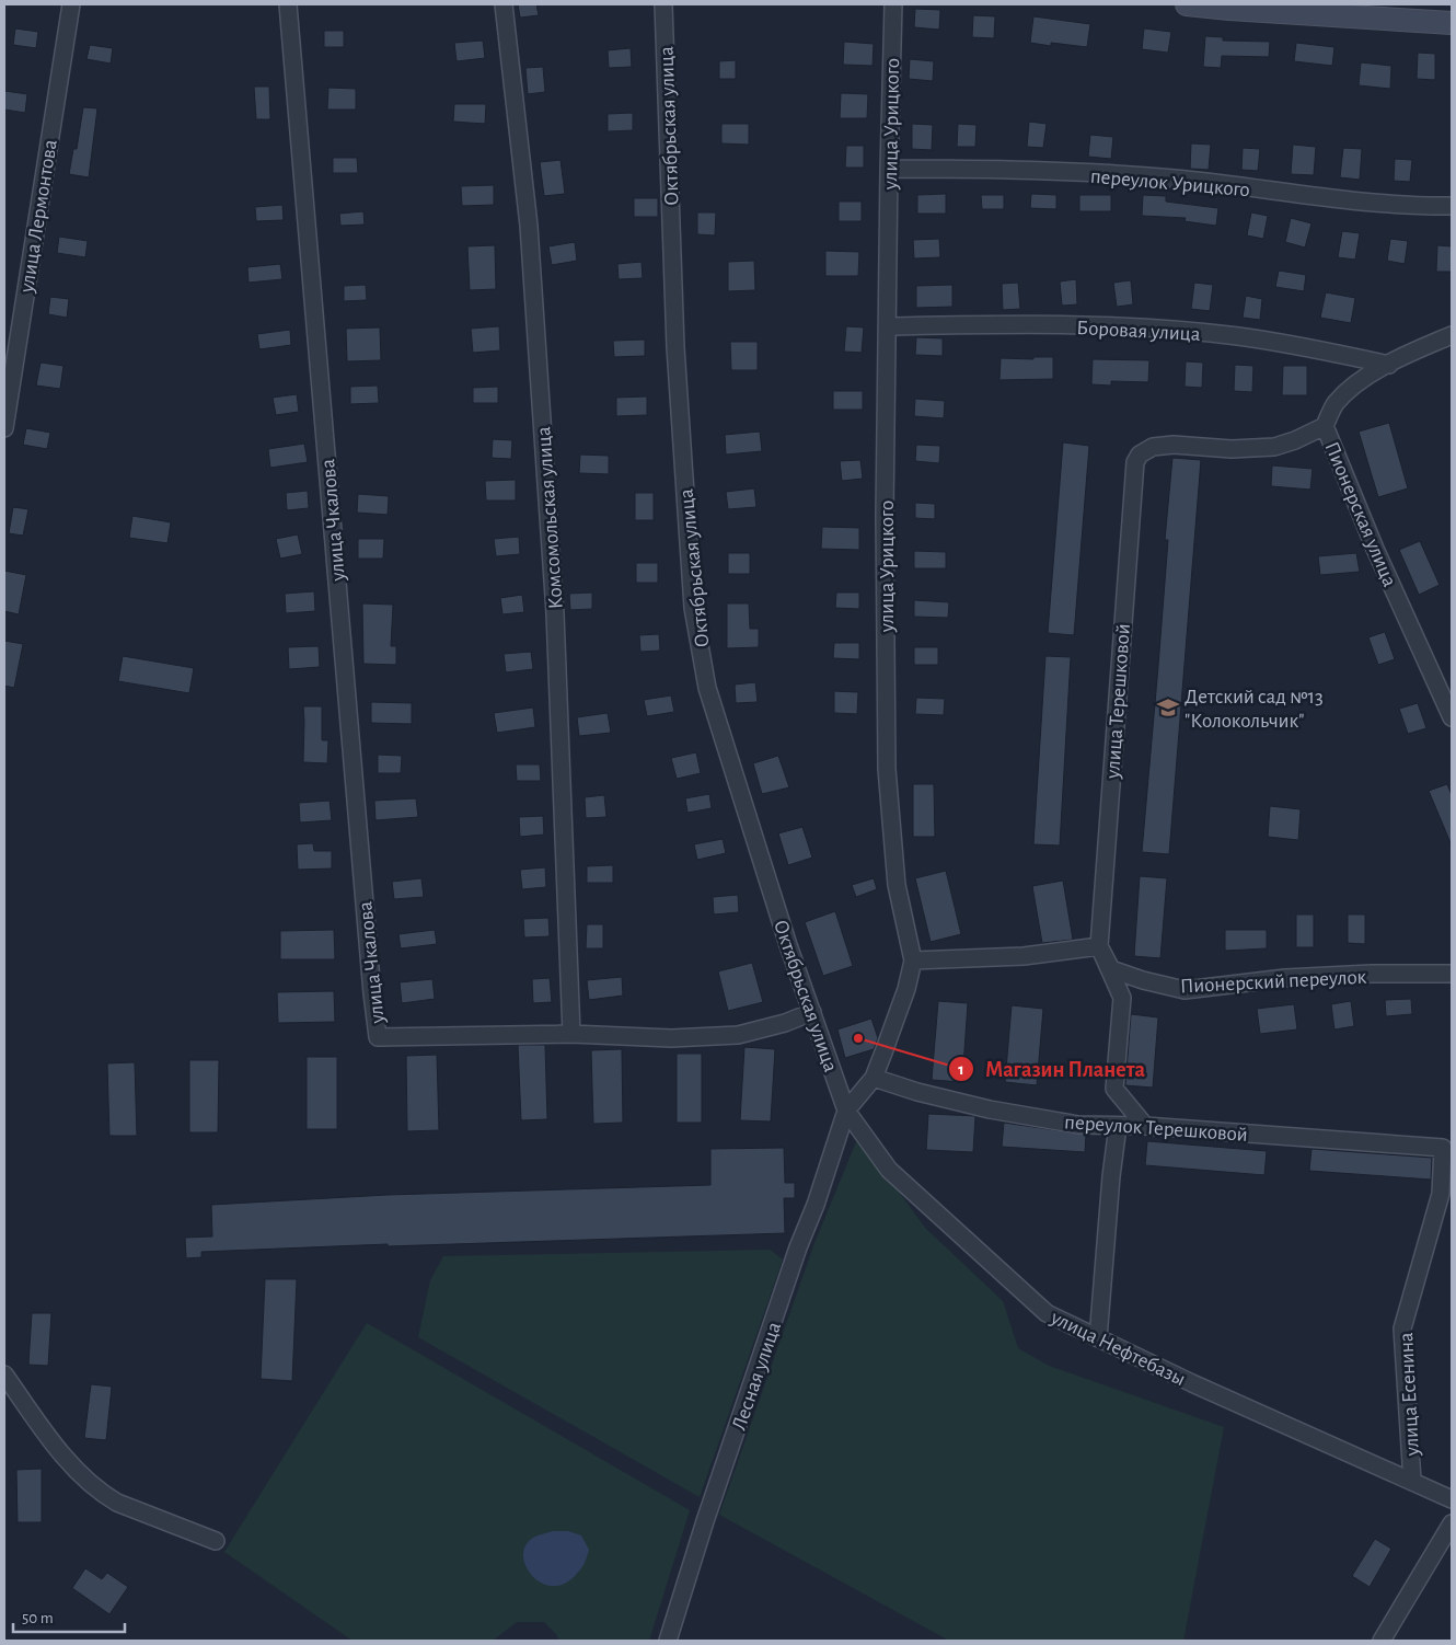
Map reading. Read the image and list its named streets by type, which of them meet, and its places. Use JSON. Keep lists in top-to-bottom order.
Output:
{
  "streets": {
    "street": [
      "улица Урицкого",
      "Октябрьская улица",
      "переулок Урицкого",
      "улица Лермонтова",
      "Боровая улица",
      "Пионерская улица",
      "Комсомольская улица",
      "улица Чкалова",
      "улица Терешковой",
      "Пионерский переулок",
      "переулок Терешковой",
      "улица Нефтебазы",
      "Лесная улица",
      "улица Есенина"
    ]
  },
  "crossings": [
    ["улица Урицкого", "Октябрьская улица"],
    ["улица Урицкого", "переулок Урицкого"],
    ["улица Урицкого", "Боровая улица"],
    ["улица Урицкого", "переулок Терешковой"],
    ["улица Урицкого", "улица Нефтебазы"],
    ["улица Урицкого", "Лесная улица"],
    ["Октябрьская улица", "улица Нефтебазы"],
    ["Октябрьская улица", "Лесная улица"],
    ["Боровая улица", "Пионерская улица"],
    ["Пионерская улица", "улица Терешковой"],
    ["Комсомольская улица", "улица Чкалова"],
    ["улица Терешковой", "Пионерский переулок"],
    ["улица Терешковой", "переулок Терешковой"],
    ["переулок Терешковой", "улица Есенина"],
    ["улица Нефтебазы", "Лесная улица"],
    ["улица Нефтебазы", "улица Есенина"]
  ],
  "places": {
    "school or university": ["Детский сад №13 \"Колокольчик\""],
    "other": ["Магазин Планета"]
  },
  "scale_bar": "50 m"
}
